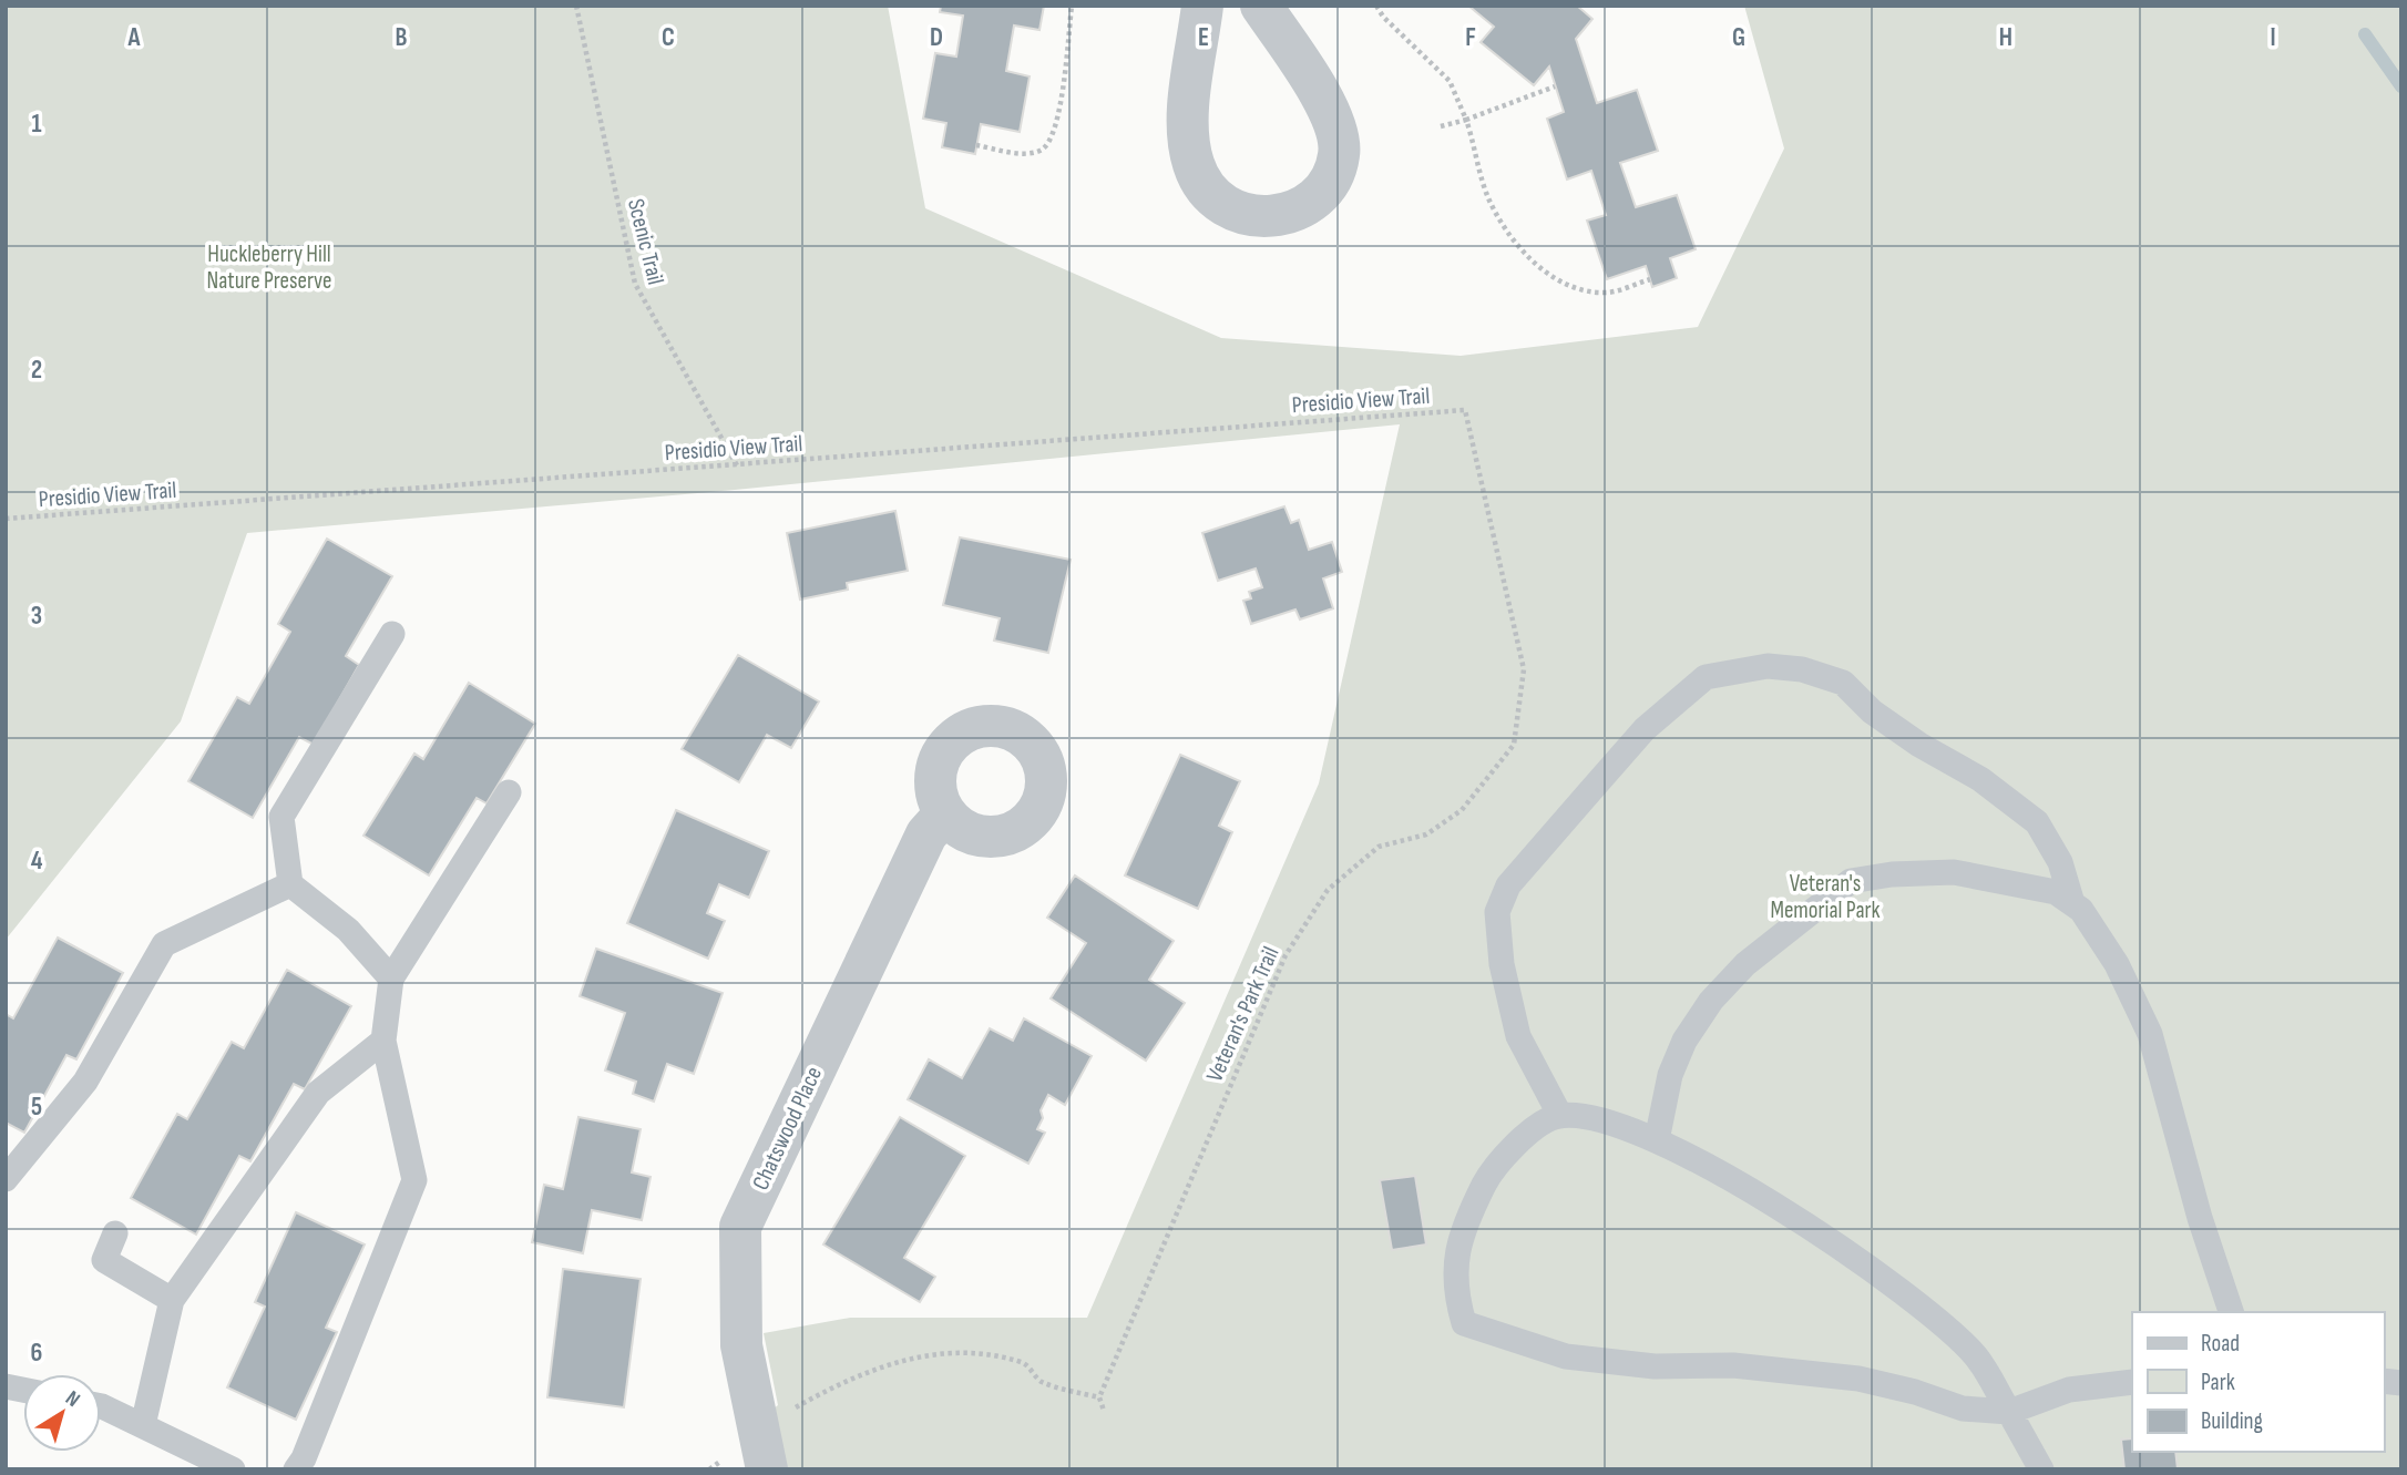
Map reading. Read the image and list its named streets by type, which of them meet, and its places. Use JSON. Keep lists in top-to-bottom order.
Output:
{
  "streets": {
    "street": ["Chatswood Place"],
    "path": ["Scenic Trail", "Presidio View Trail", "Veteran's Park Trail"]
  },
  "crossings": [
    ["Scenic Trail", "Presidio View Trail"],
    ["Presidio View Trail", "Veteran's Park Trail"]
  ],
  "parks": ["Huckleberry Hill Nature Preserve", "Veteran's Memorial Park"],
  "legend": ["Road", "Park", "Building"],
  "north": "top right",
  "grid": {
    "columns": [
      "A",
      "B",
      "C",
      "D",
      "E",
      "F",
      "G",
      "H",
      "I"
    ],
    "rows": [
      "1",
      "2",
      "3",
      "4",
      "5",
      "6"
    ]
  }
}
